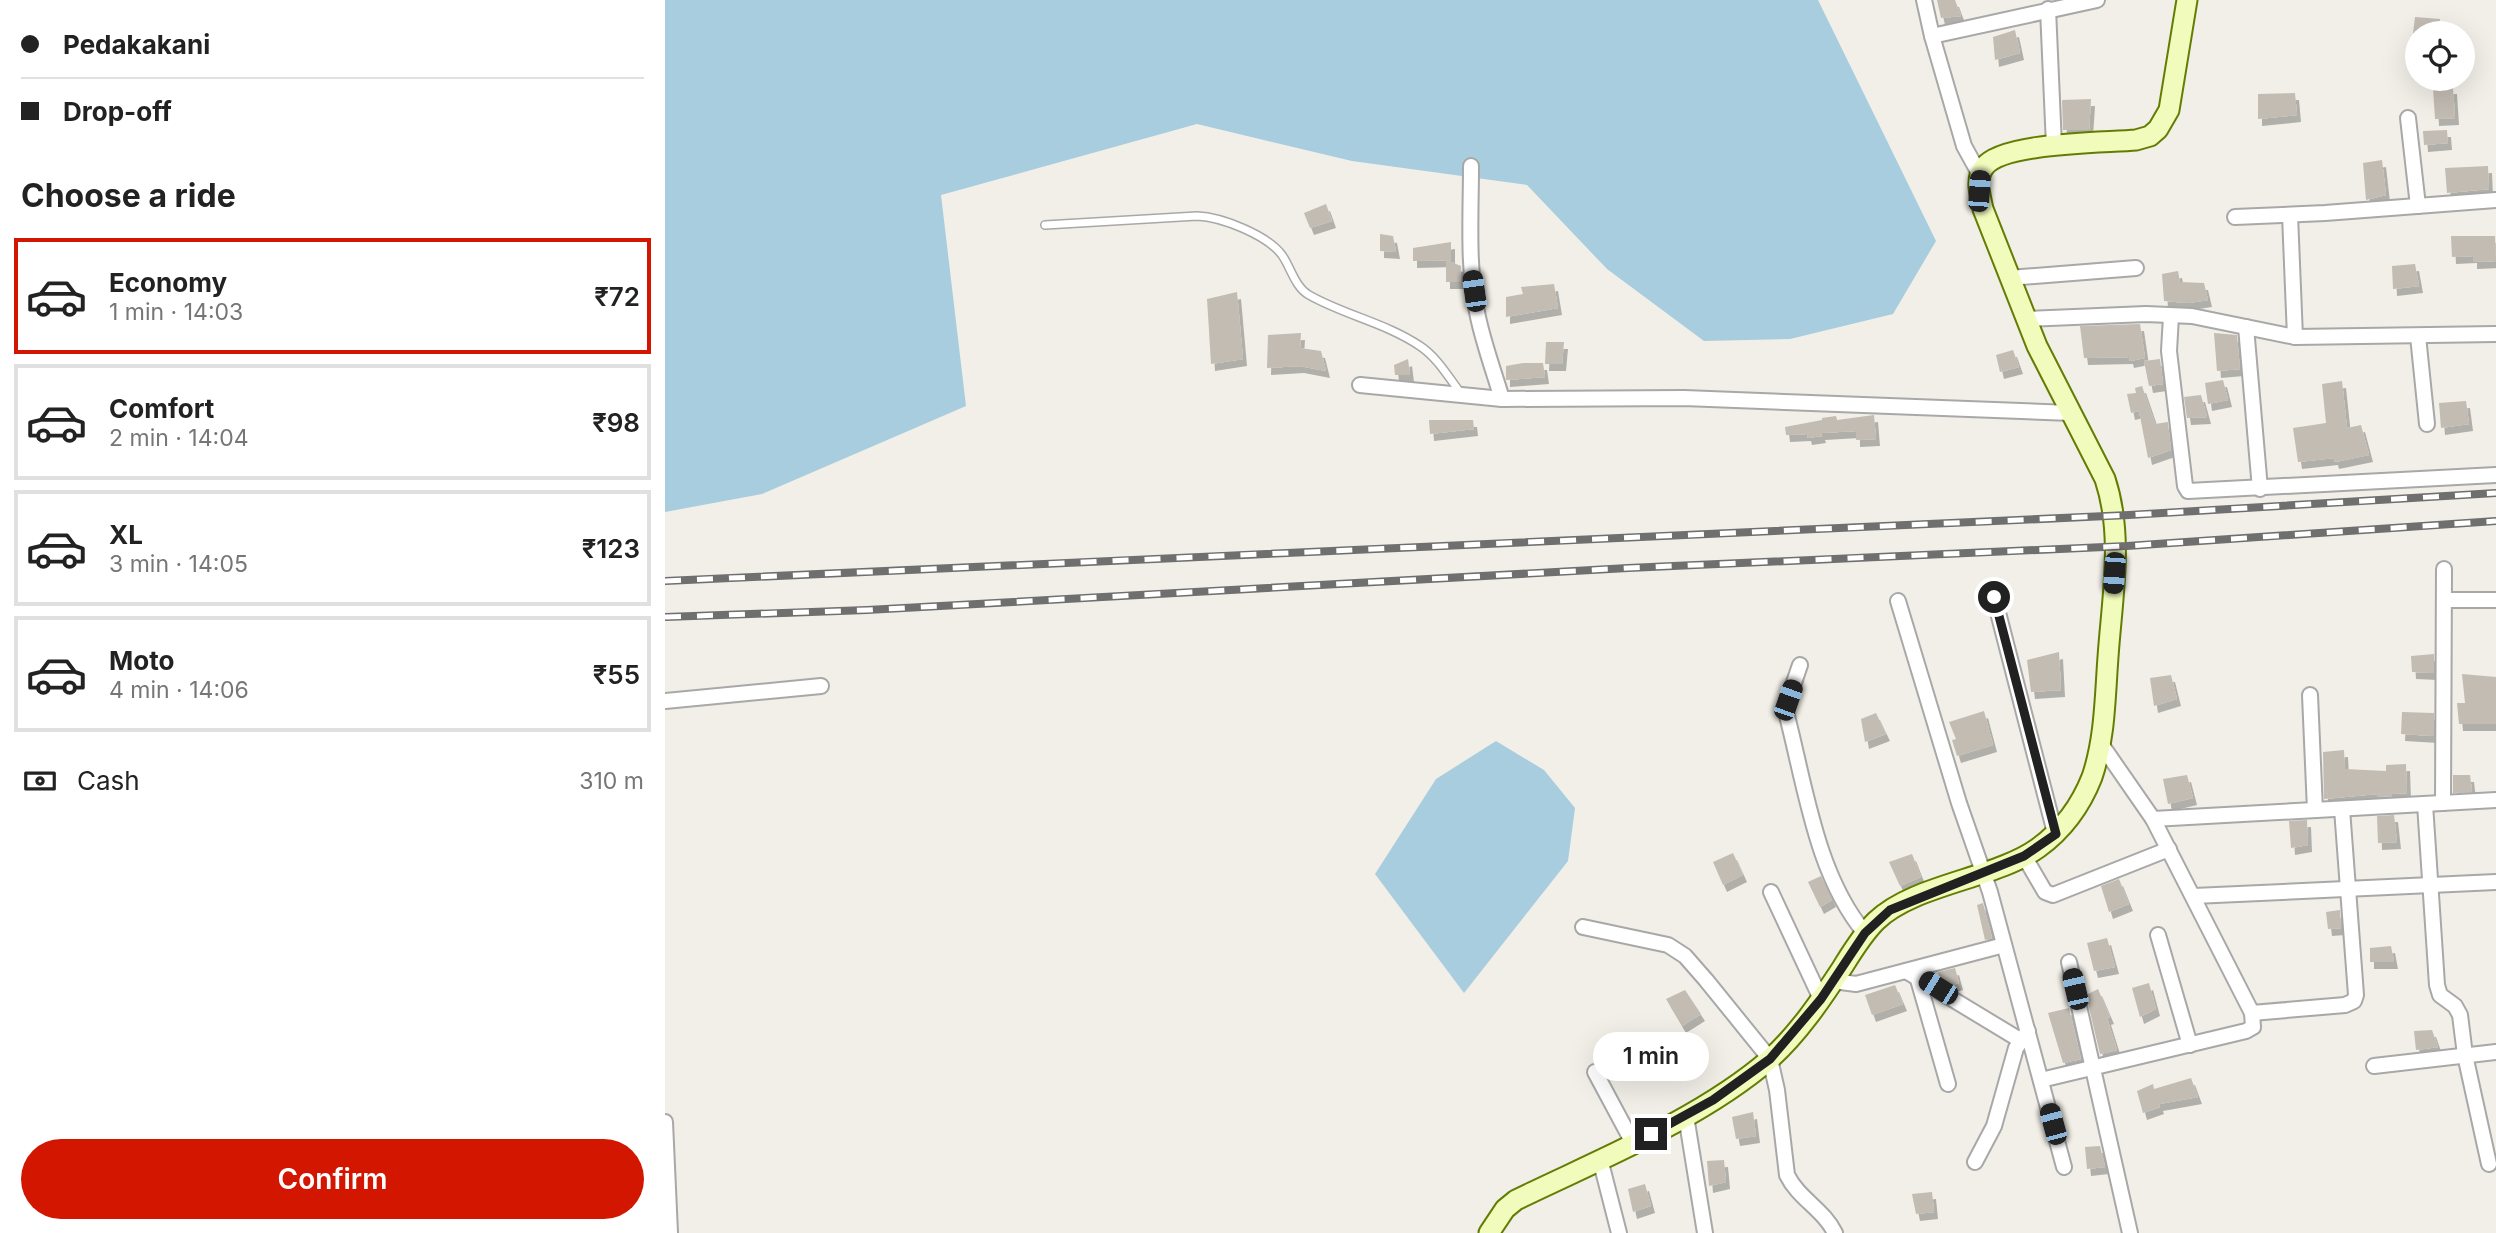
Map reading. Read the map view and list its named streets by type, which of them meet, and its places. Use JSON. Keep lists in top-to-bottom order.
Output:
{
  "page": {
    "banner": ["Pedakakani", "Drop-off"],
    "heading": "Choose a ride",
    "list": [
      {
        "name": "Economy",
        "note": "1 min · 14:03",
        "value": "₹72"
      },
      {
        "name": "Comfort",
        "note": "2 min · 14:04",
        "value": "₹98"
      },
      {
        "name": "XL",
        "note": "3 min · 14:05",
        "value": "₹123"
      },
      {
        "name": "Moto",
        "note": "4 min · 14:06",
        "value": "₹55"
      }
    ],
    "pay": ["Cash", "310 m"],
    "bubble": "1 min",
    "buttons": "Confirm"
  }
}
